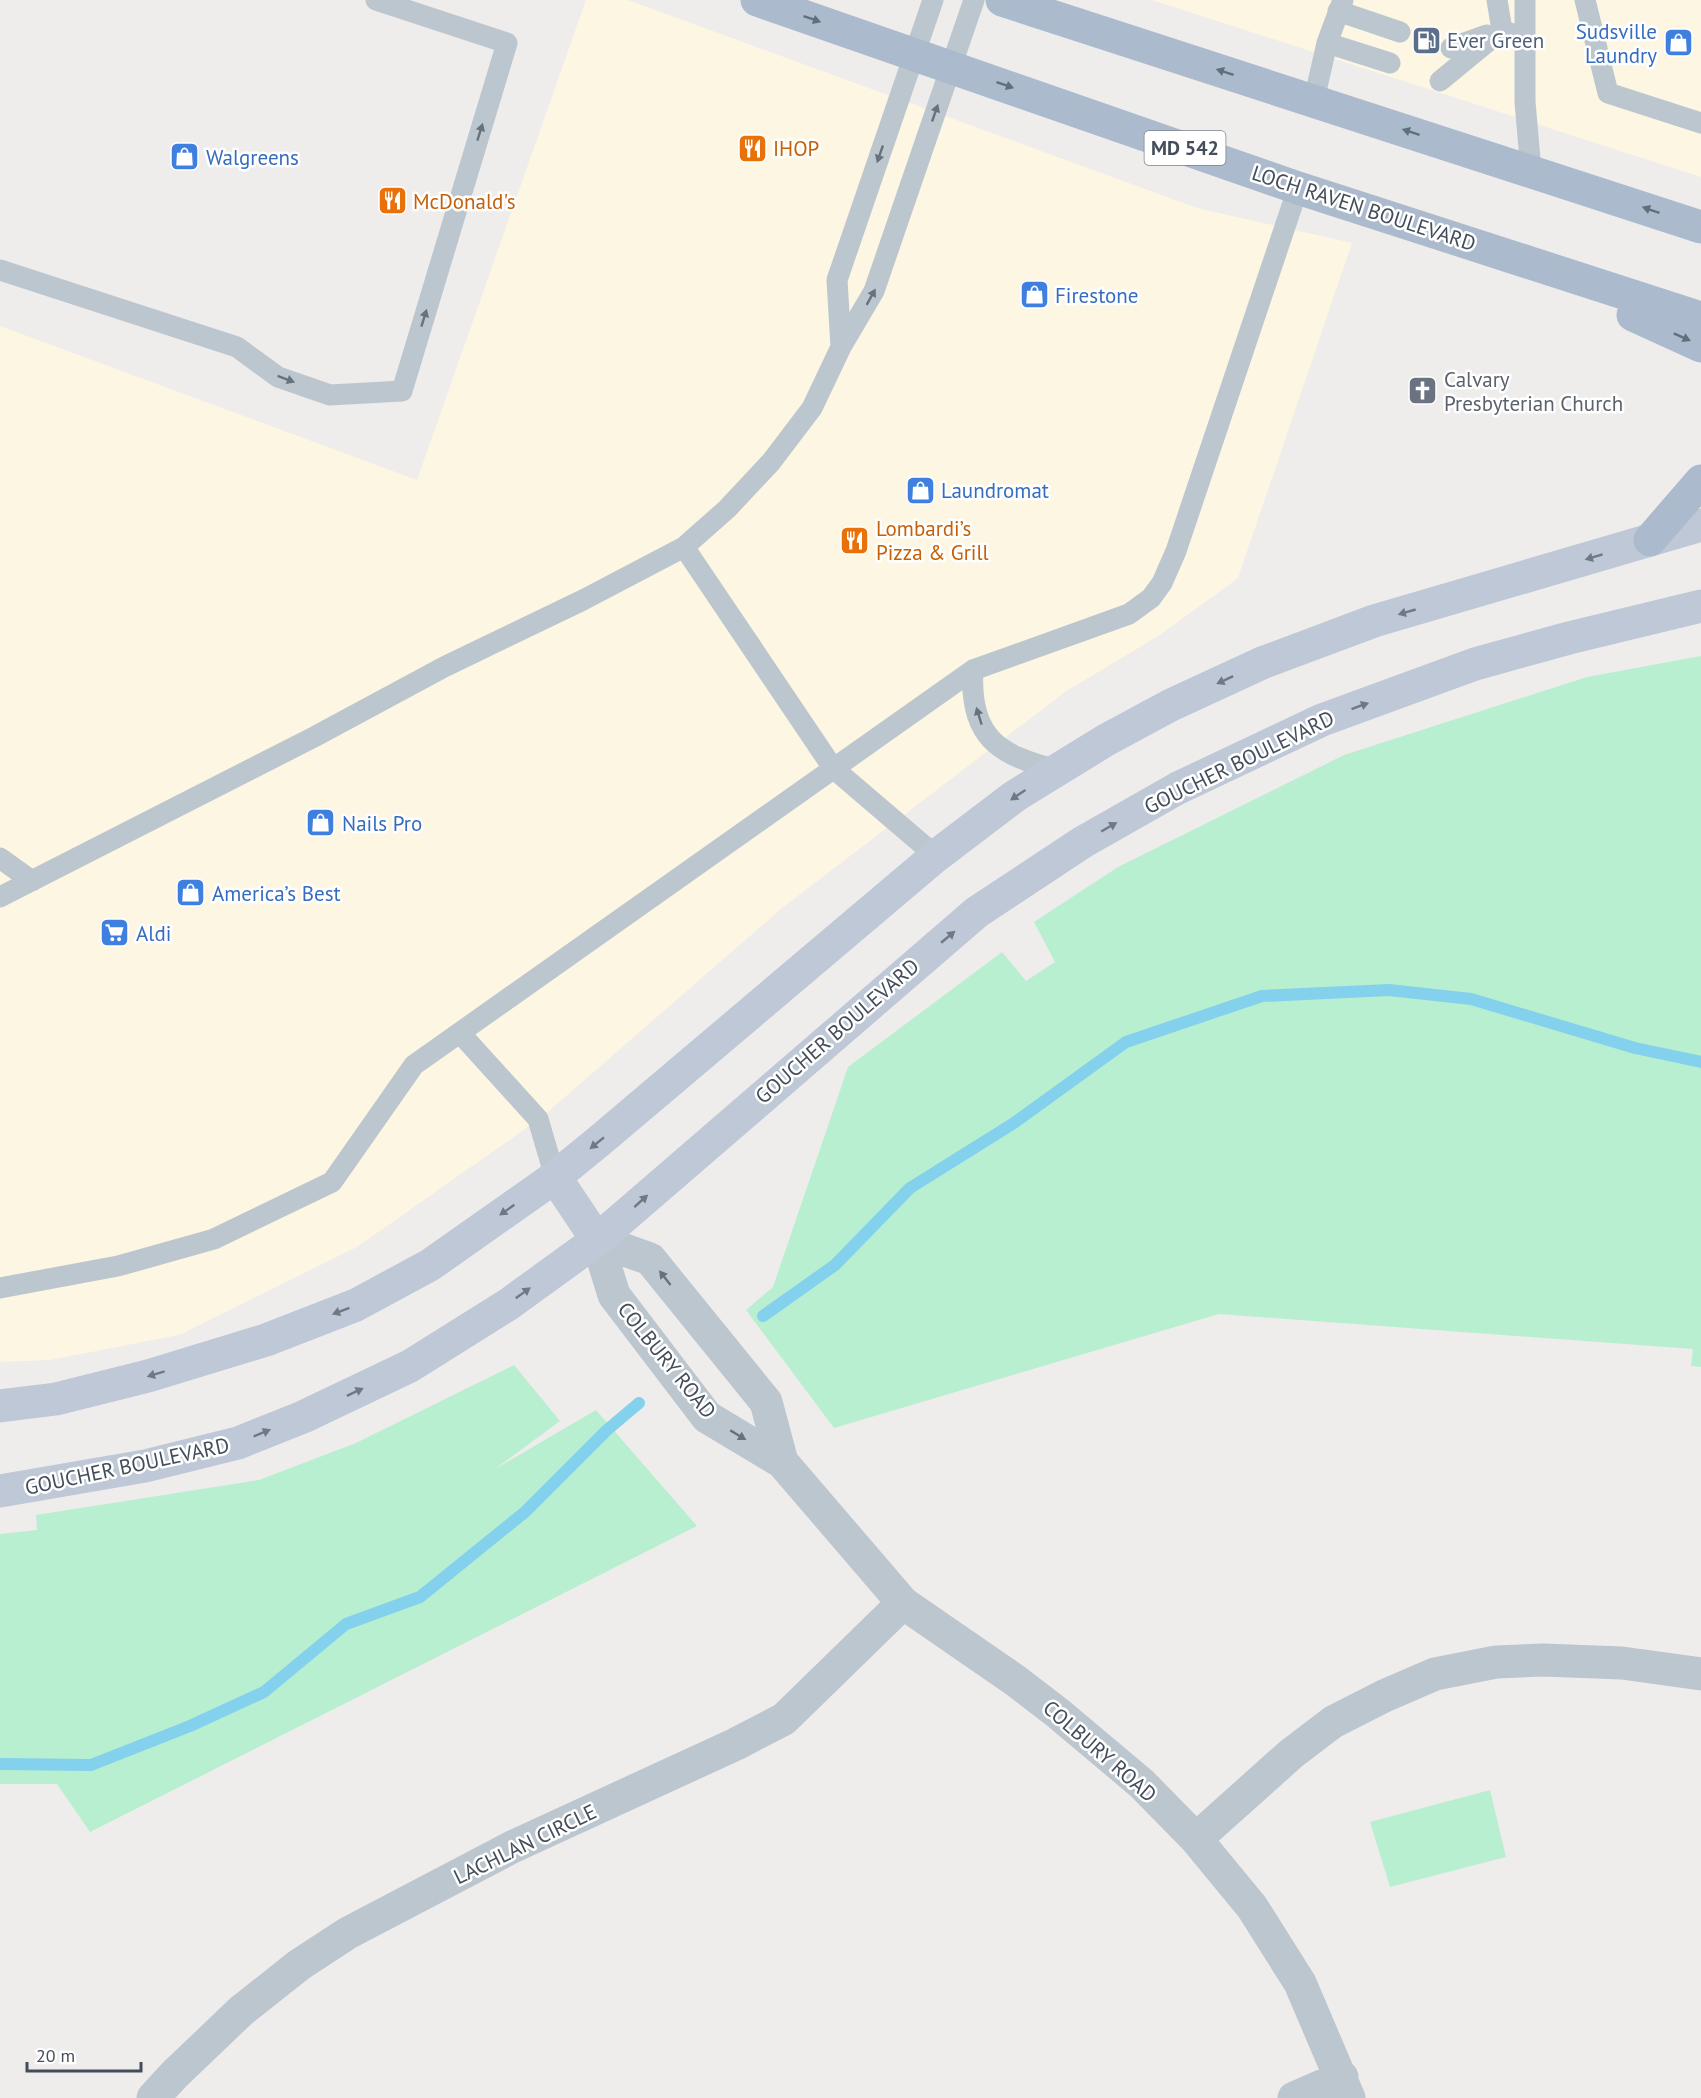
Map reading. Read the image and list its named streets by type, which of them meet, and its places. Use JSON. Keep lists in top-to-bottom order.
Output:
{
  "streets": {
    "main road": ["MD 542", "LOCH RAVEN BOULEVARD", "GOUCHER BOULEVARD"],
    "street": ["COLBURY ROAD", "LACHLAN CIRCLE"]
  },
  "crossings": [
    ["GOUCHER BOULEVARD", "COLBURY ROAD"],
    ["COLBURY ROAD", "LACHLAN CIRCLE"]
  ],
  "places": {
    "fuel station": ["Ever Green"],
    "shop": [
      "Sudsville Laundry",
      "Walgreens",
      "Firestone",
      "Laundromat",
      "Nails Pro",
      "America’s Best"
    ],
    "restaurant": ["IHOP", "McDonald's", "Lombardi’s Pizza & Grill"],
    "church": ["Calvary Presbyterian Church"],
    "supermarket": ["Aldi"]
  },
  "scale_bar": "20 m"
}
